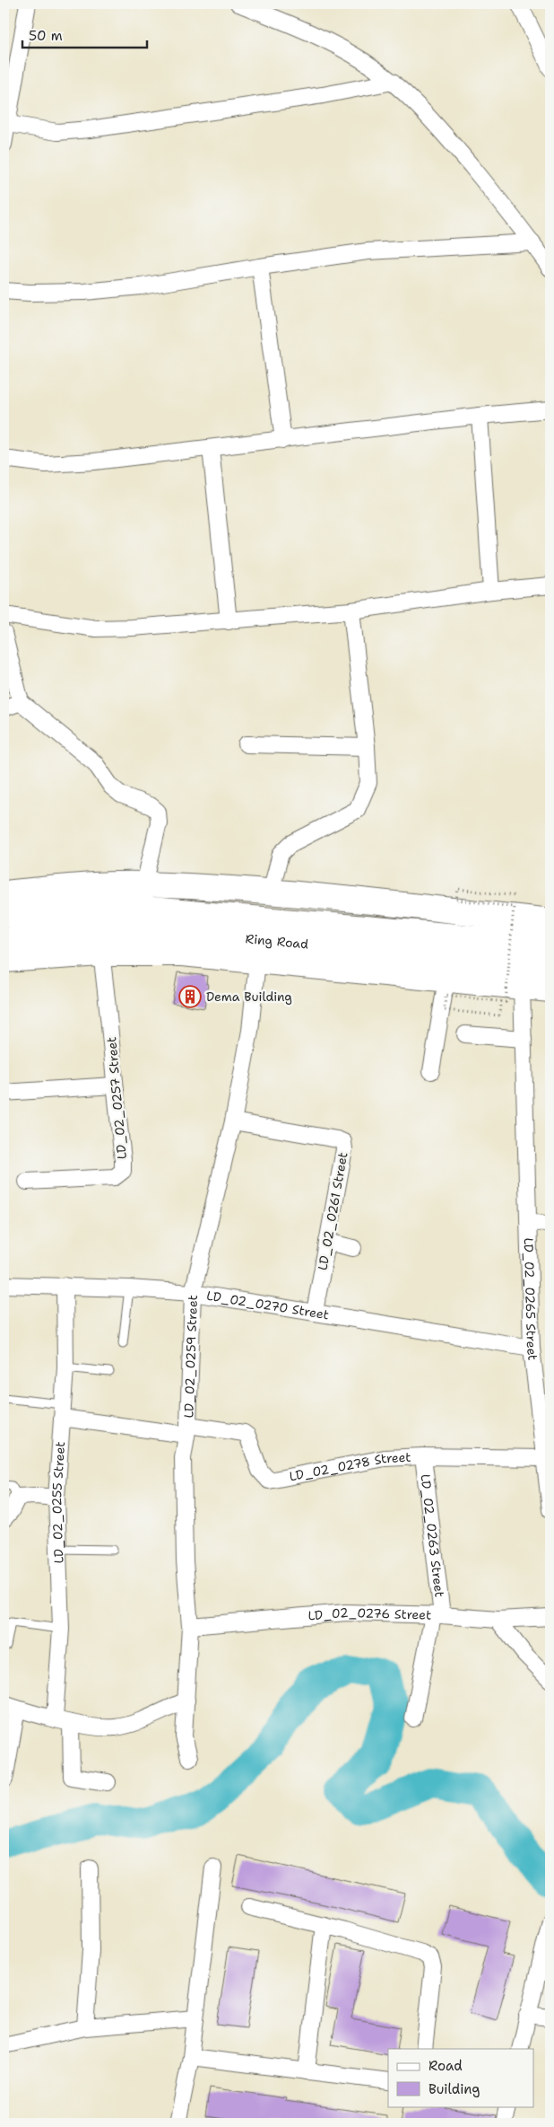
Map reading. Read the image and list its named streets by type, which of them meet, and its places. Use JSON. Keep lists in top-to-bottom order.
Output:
{
  "streets": {
    "main road": ["Ring Road"],
    "street": [
      "LD_02_0257 Street",
      "LD_02_0261 Street",
      "LD_02_0265 Street",
      "LD_02_0270 Street",
      "LD_02_0259 Street",
      "LD_02_0278 Street",
      "LD_02_0255 Street",
      "LD_02_0263 Street",
      "LD_02_0276 Street"
    ]
  },
  "crossings": [
    ["LD_02_0261 Street", "LD_02_0270 Street"],
    ["LD_02_0261 Street", "LD_02_0259 Street"],
    ["LD_02_0265 Street", "LD_02_0270 Street"],
    ["LD_02_0265 Street", "LD_02_0278 Street"],
    ["LD_02_0270 Street", "LD_02_0259 Street"],
    ["LD_02_0270 Street", "LD_02_0255 Street"],
    ["LD_02_0259 Street", "LD_02_0278 Street"],
    ["LD_02_0259 Street", "LD_02_0276 Street"],
    ["LD_02_0278 Street", "LD_02_0255 Street"],
    ["LD_02_0278 Street", "LD_02_0263 Street"],
    ["LD_02_0263 Street", "LD_02_0276 Street"]
  ],
  "places": {
    "building": ["Dema Building"]
  },
  "legend": ["Road", "Building"],
  "scale_bar": "50 m"
}
